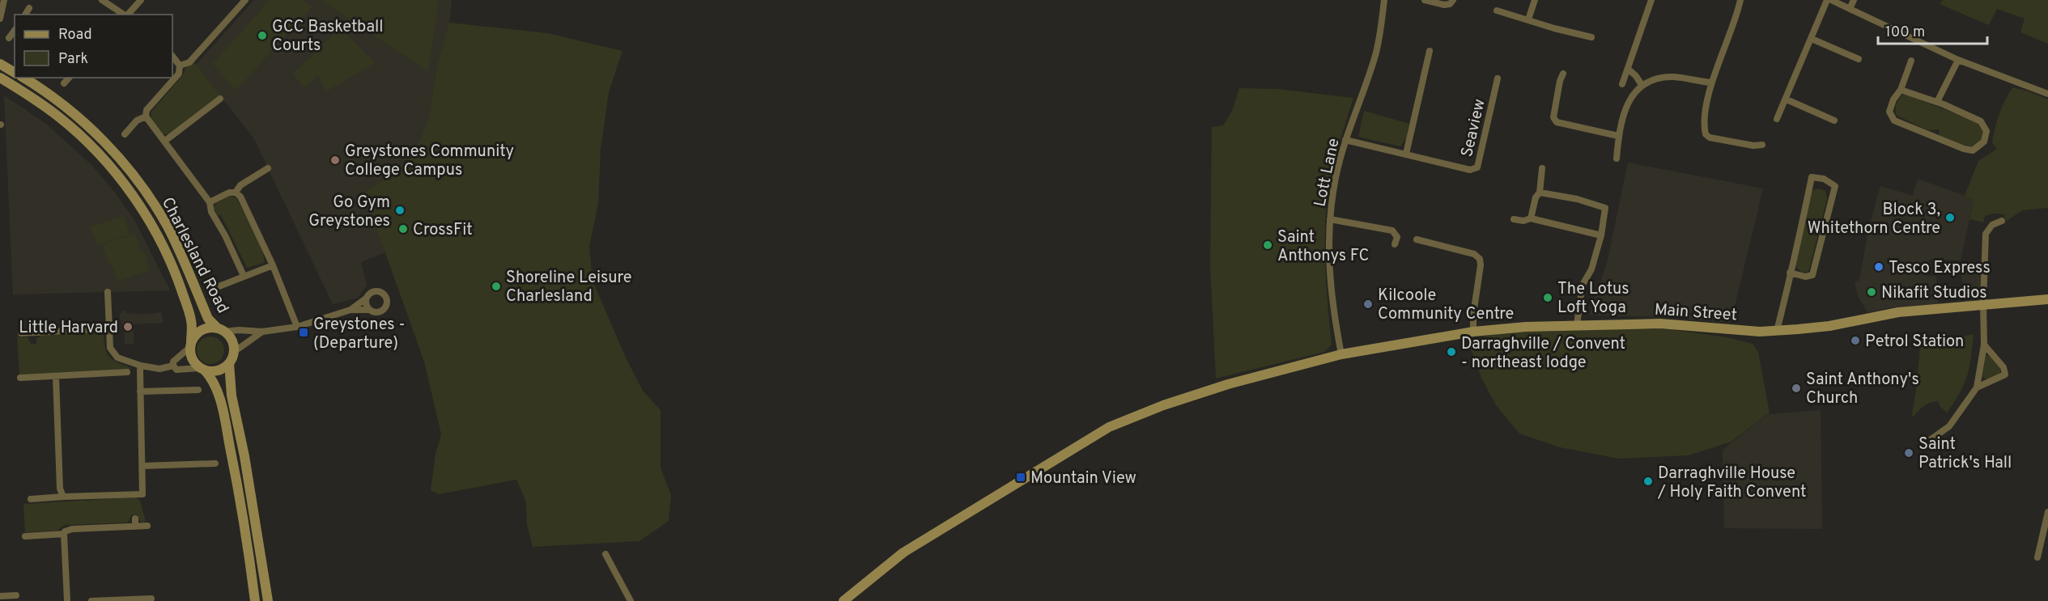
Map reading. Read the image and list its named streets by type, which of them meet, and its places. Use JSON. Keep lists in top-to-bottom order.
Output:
{
  "streets": {
    "main road": ["Charlesland Road", "Main Street"],
    "street": ["Seaview", "Lott Lane"]
  },
  "crossings": [
    ["Seaview", "Lott Lane"],
    ["Lott Lane", "Main Street"]
  ],
  "places": {
    "other": [
      "GCC Basketball Courts",
      "Greystones Community College Campus",
      "Go Gym Greystones",
      "Block 3, Whitethorn Centre",
      "CrossFit",
      "Saint Anthonys FC",
      "Tesco Express",
      "Shoreline Leisure Charlesland",
      "Nikafit Studios",
      "The Lotus Loft Yoga",
      "Kilcoole Community Centre",
      "Little Harvard",
      "Petrol Station",
      "Darraghville / Convent - northeast lodge",
      "Saint Anthony's Church",
      "Saint Patrick's Hall",
      "Darraghville House / Holy Faith Convent"
    ],
    "transit": ["Greystones - (Departure)", "Mountain View"]
  },
  "legend": ["Road", "Park"],
  "scale_bar": "100 m"
}
